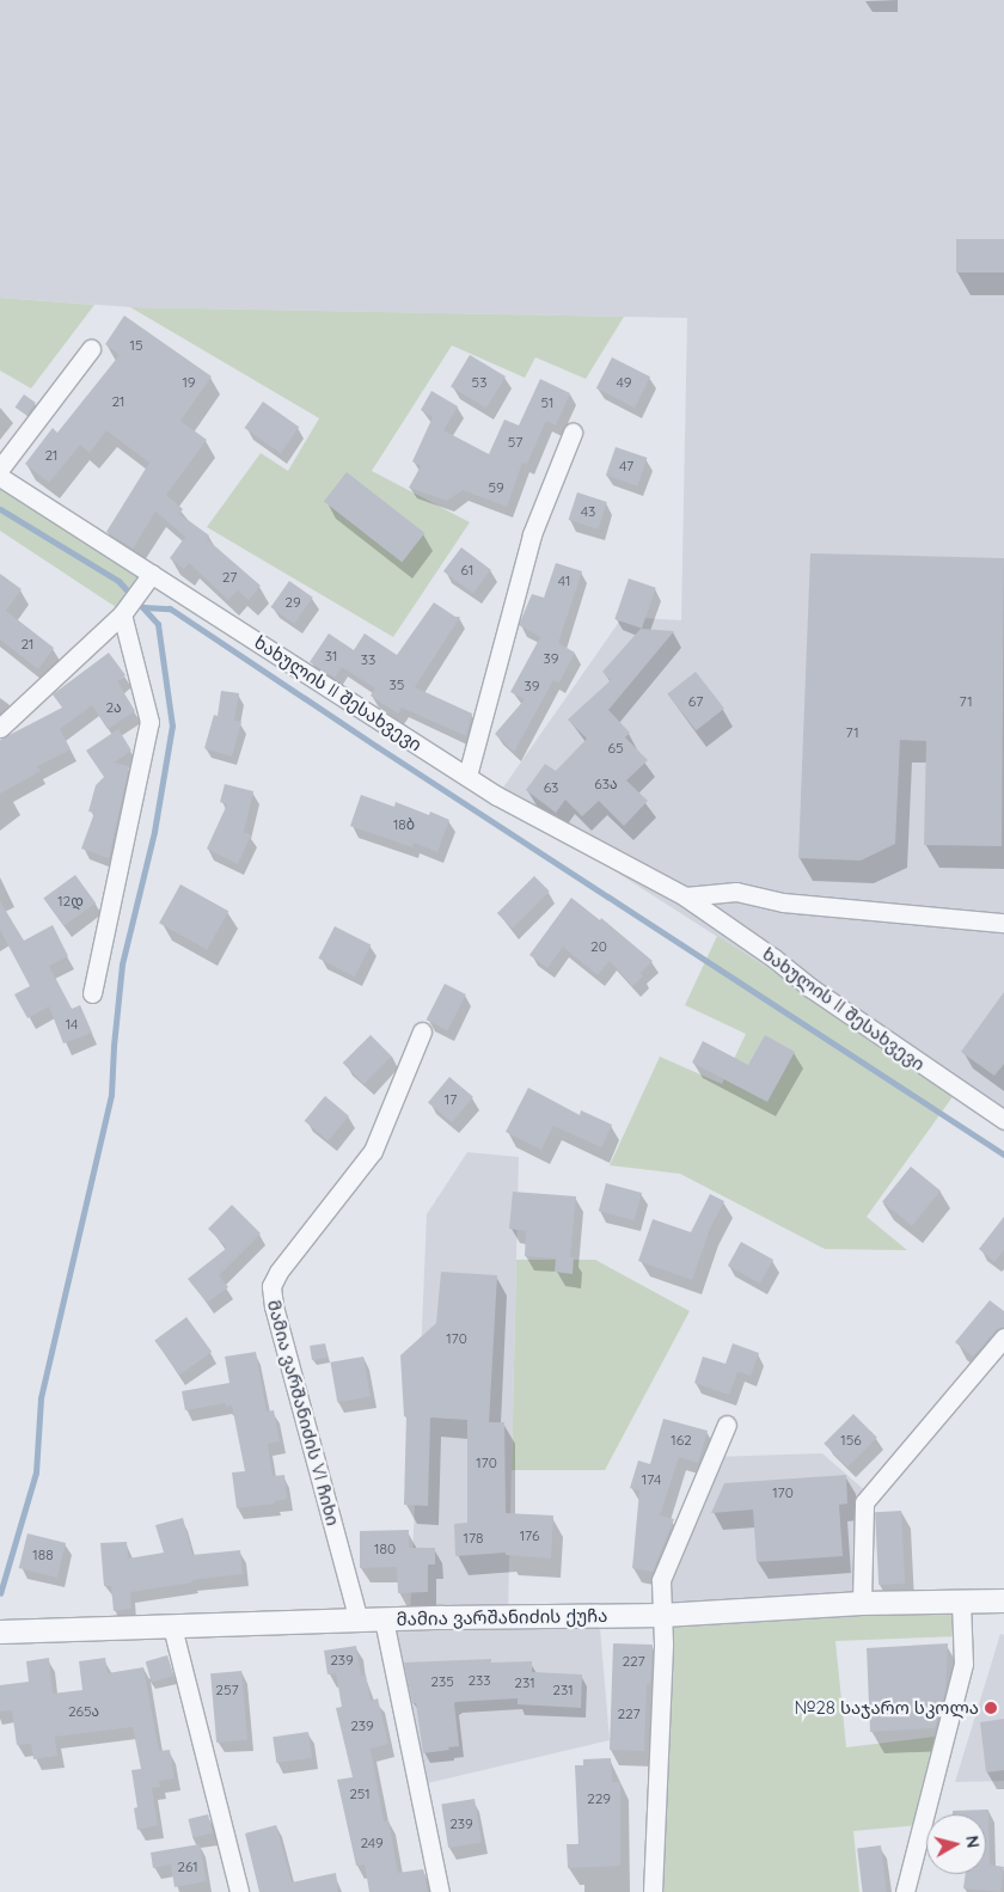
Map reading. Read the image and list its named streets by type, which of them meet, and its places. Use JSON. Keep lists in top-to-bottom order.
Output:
{
  "streets": {
    "street": ["ხახულის II შესახვევი", "მამია ვარშანიძის VI ჩიხი", "მამია ვარშანიძის ქუჩა"]
  },
  "crossings": [
    ["მამია ვარშანიძის VI ჩიხი", "მამია ვარშანიძის ქუჩა"]
  ],
  "places": ["№28 საჯარო სკოლა"],
  "house_numbers": [
    "15",
    "19",
    "53",
    "49",
    "21",
    "51",
    "57",
    "21",
    "47",
    "59",
    "43",
    "61",
    "27",
    "41",
    "29",
    "21",
    "31",
    "39",
    "33",
    "35",
    "39",
    "67",
    "71",
    "2ა",
    "71",
    "65",
    "63ა",
    "63",
    "18ბ",
    "12დ",
    "20",
    "14",
    "17",
    "170",
    "162",
    "156",
    "170",
    "174",
    "170",
    "176",
    "178",
    "180",
    "188",
    "239",
    "227",
    "233",
    "235",
    "231",
    "257",
    "231",
    "265ა",
    "227",
    "239",
    "251",
    "229",
    "239",
    "249",
    "261"
  ],
  "north": "right"
}
